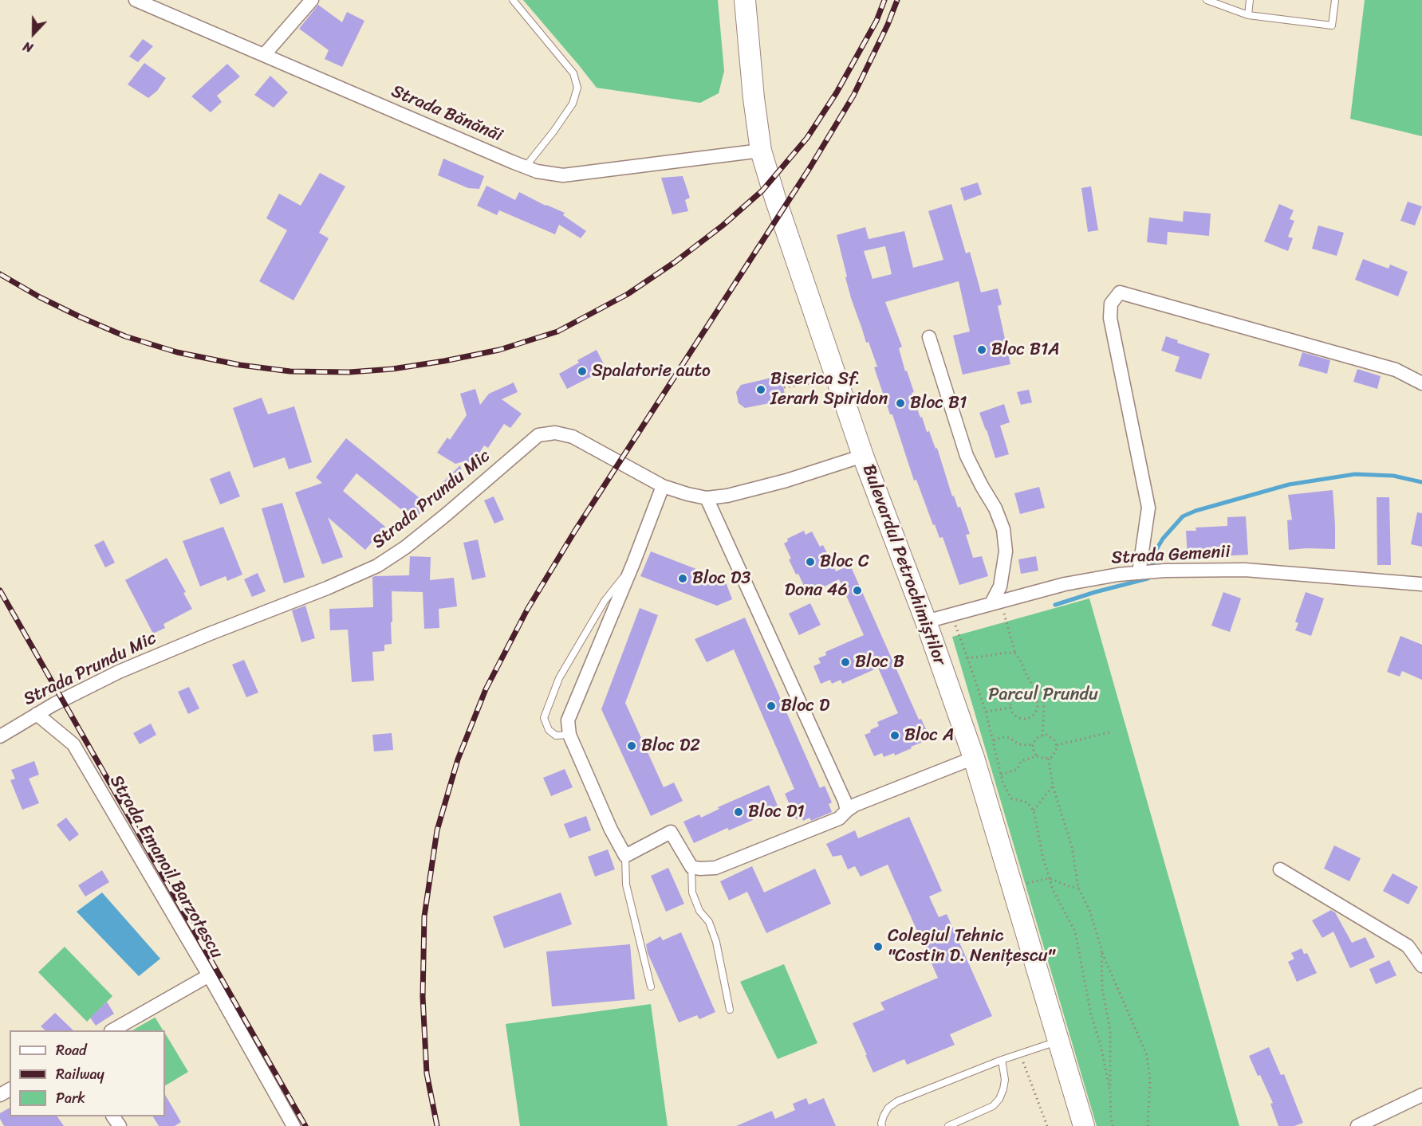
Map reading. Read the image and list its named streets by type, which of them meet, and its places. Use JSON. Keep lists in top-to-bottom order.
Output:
{
  "streets": {
    "main road": ["Bulevardul Petrochimiștilor"],
    "street": [
      "Strada Bănănăi",
      "Strada Prundu Mic",
      "Strada Gemenii",
      "Strada Emanoil Barzotescu"
    ]
  },
  "crossings": [
    ["Strada Bănănăi", "Bulevardul Petrochimiștilor"],
    ["Strada Prundu Mic", "Bulevardul Petrochimiștilor"],
    ["Strada Prundu Mic", "Strada Emanoil Barzotescu"],
    ["Strada Gemenii", "Bulevardul Petrochimiștilor"]
  ],
  "parks": ["Parcul Prundu"],
  "places": [
    "Bloc B1A",
    "Spalatorie auto",
    "Biserica Sf. Ierarh Spiridon",
    "Bloc B1",
    "Bloc C",
    "Bloc D3",
    "Dona 46",
    "Bloc B",
    "Bloc D",
    "Bloc A",
    "Bloc D2",
    "Bloc D1",
    "Colegiul Tehnic \"Costin D. Nenițescu\""
  ],
  "legend": ["Road", "Railway", "Park"],
  "north": "bottom"
}
